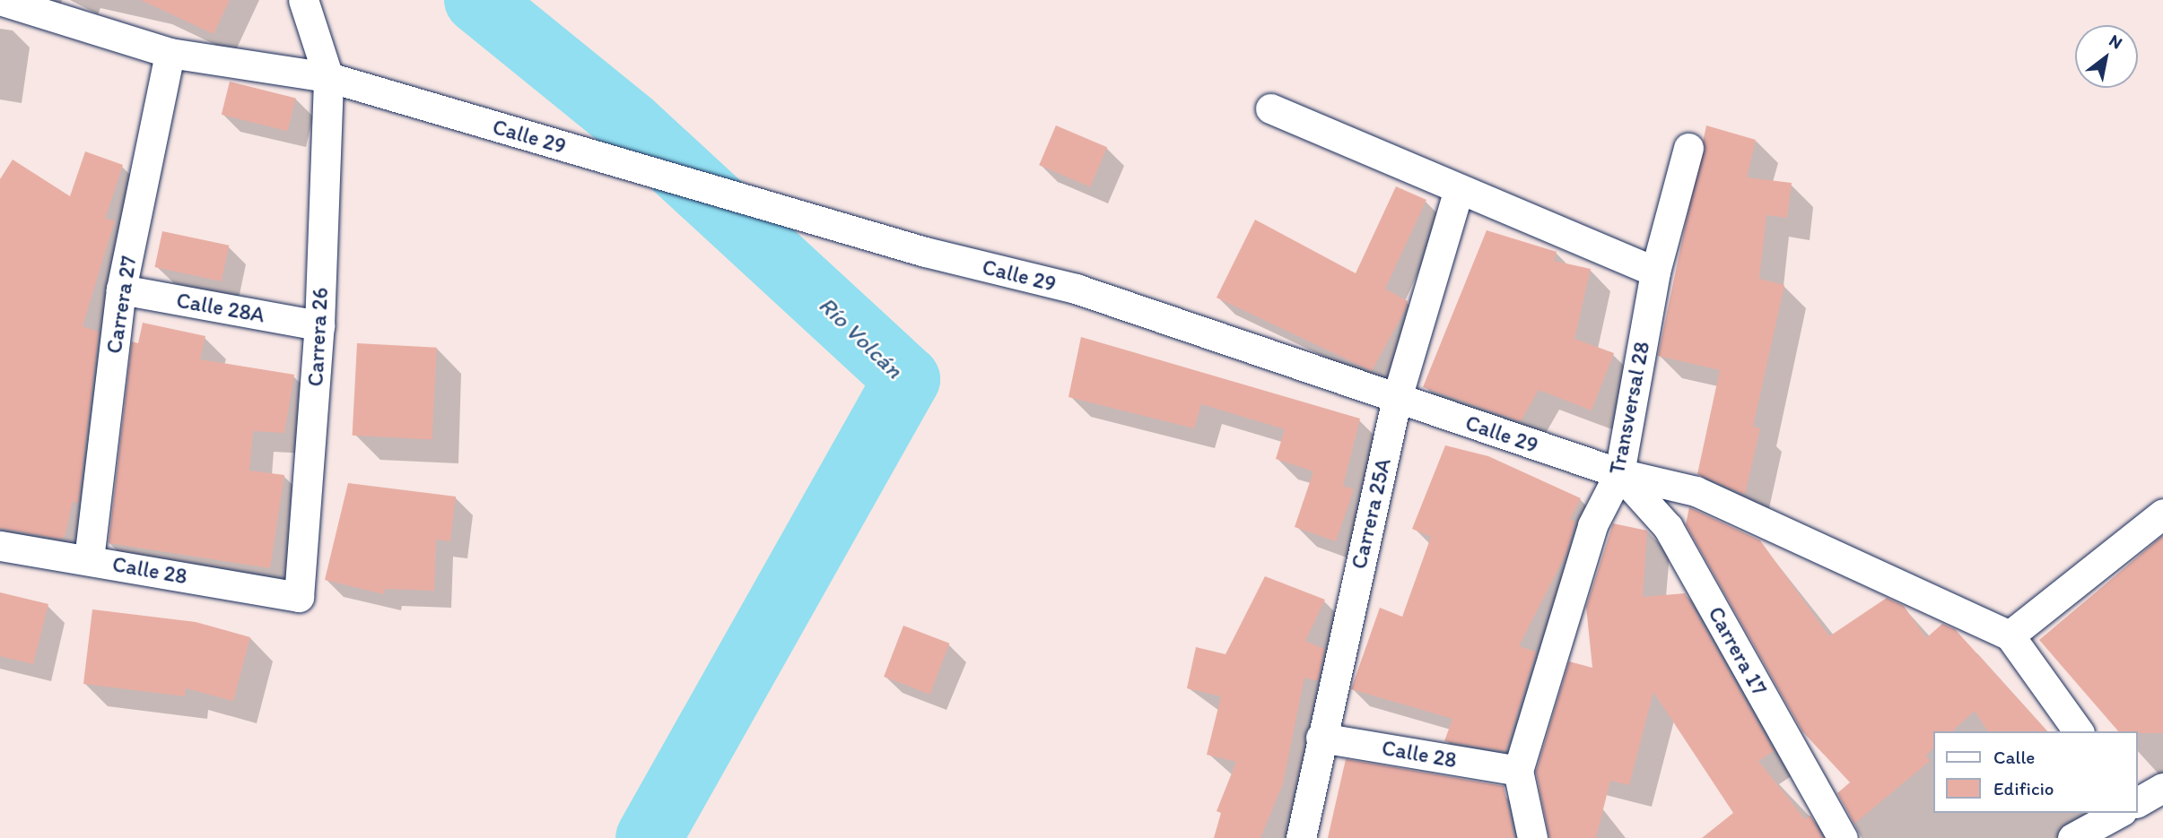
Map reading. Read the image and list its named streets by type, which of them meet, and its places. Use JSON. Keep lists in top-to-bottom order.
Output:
{
  "streets": {
    "street": [
      "Calle 29",
      "Carrera 27",
      "Calle 28A",
      "Carrera 26",
      "Transversal 28",
      "Carrera 25A",
      "Calle 28",
      "Carrera 17"
    ]
  },
  "crossings": [
    ["Calle 29", "Carrera 27"],
    ["Calle 29", "Carrera 26"],
    ["Calle 29", "Transversal 28"],
    ["Calle 29", "Carrera 25A"],
    ["Calle 29", "Carrera 17"],
    ["Carrera 27", "Calle 28A"],
    ["Carrera 27", "Calle 28"],
    ["Calle 28A", "Carrera 26"],
    ["Carrera 26", "Calle 28"],
    ["Transversal 28", "Calle 28"],
    ["Transversal 28", "Carrera 17"],
    ["Carrera 25A", "Calle 28"]
  ],
  "water": ["Río Volcán"],
  "legend": ["Calle", "Edificio"],
  "north": "top right"
}
